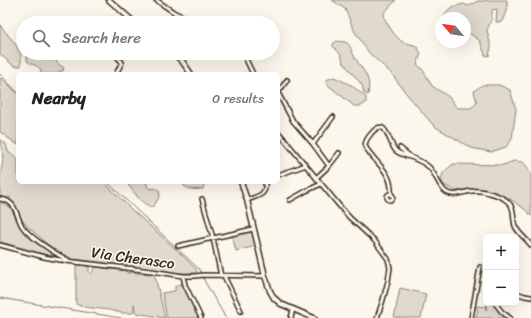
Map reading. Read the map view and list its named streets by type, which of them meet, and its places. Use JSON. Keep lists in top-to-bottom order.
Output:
{
  "streets": {
    "street": ["Via Cherasco"]
  },
  "north": "top left",
  "page": {
    "search": "Search here",
    "heading": ["Nearby", "0 results"],
    "map_buttons": ["+", "−"]
  }
}
